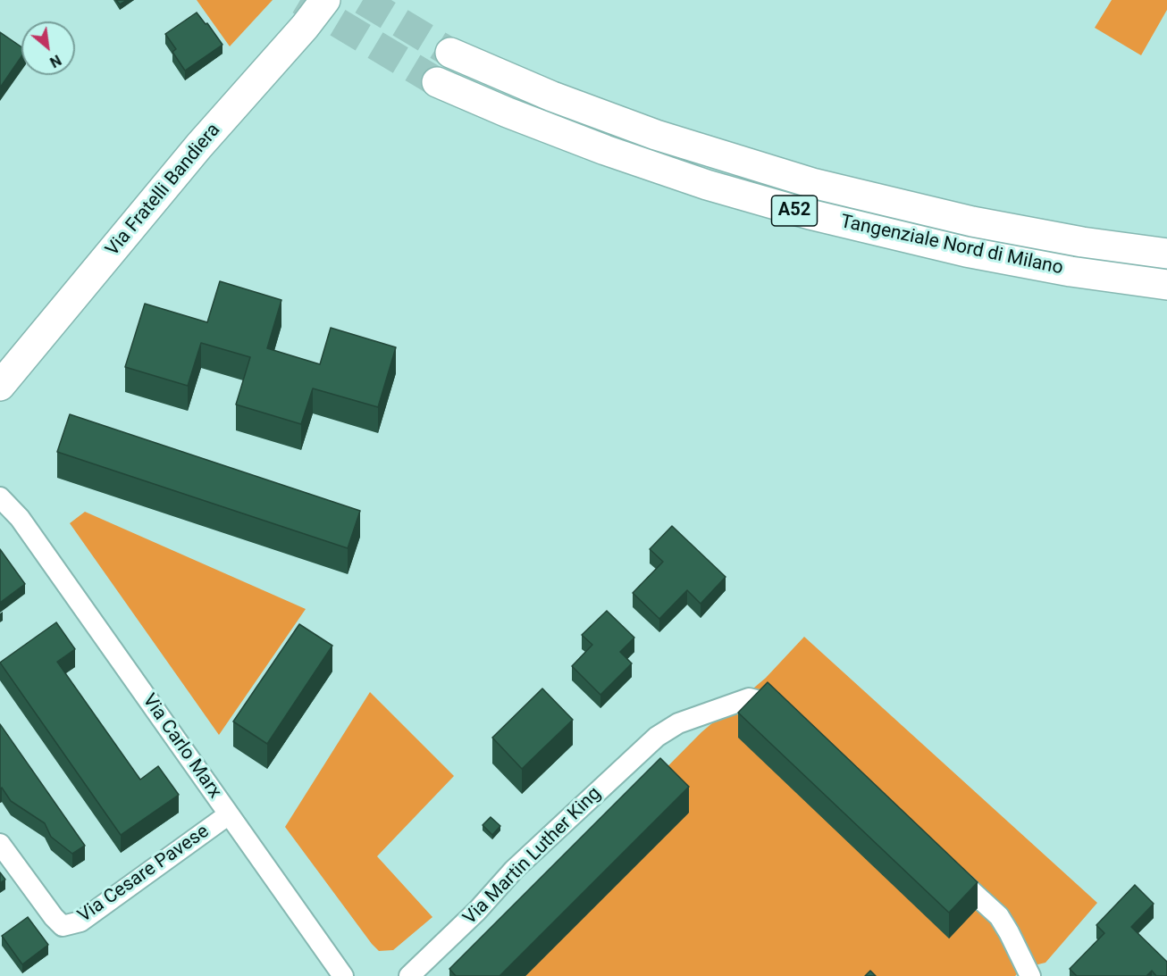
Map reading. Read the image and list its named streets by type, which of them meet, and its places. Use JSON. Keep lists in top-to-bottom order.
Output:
{
  "streets": {
    "main road": ["Via Fratelli Bandiera", "A52", "Tangenziale Nord di Milano"],
    "street": ["Via Carlo Marx", "Via Martin Luther King", "Via Cesare Pavese"]
  },
  "crossings": [
    ["Via Carlo Marx", "Via Cesare Pavese"]
  ],
  "north": "bottom right"
}
